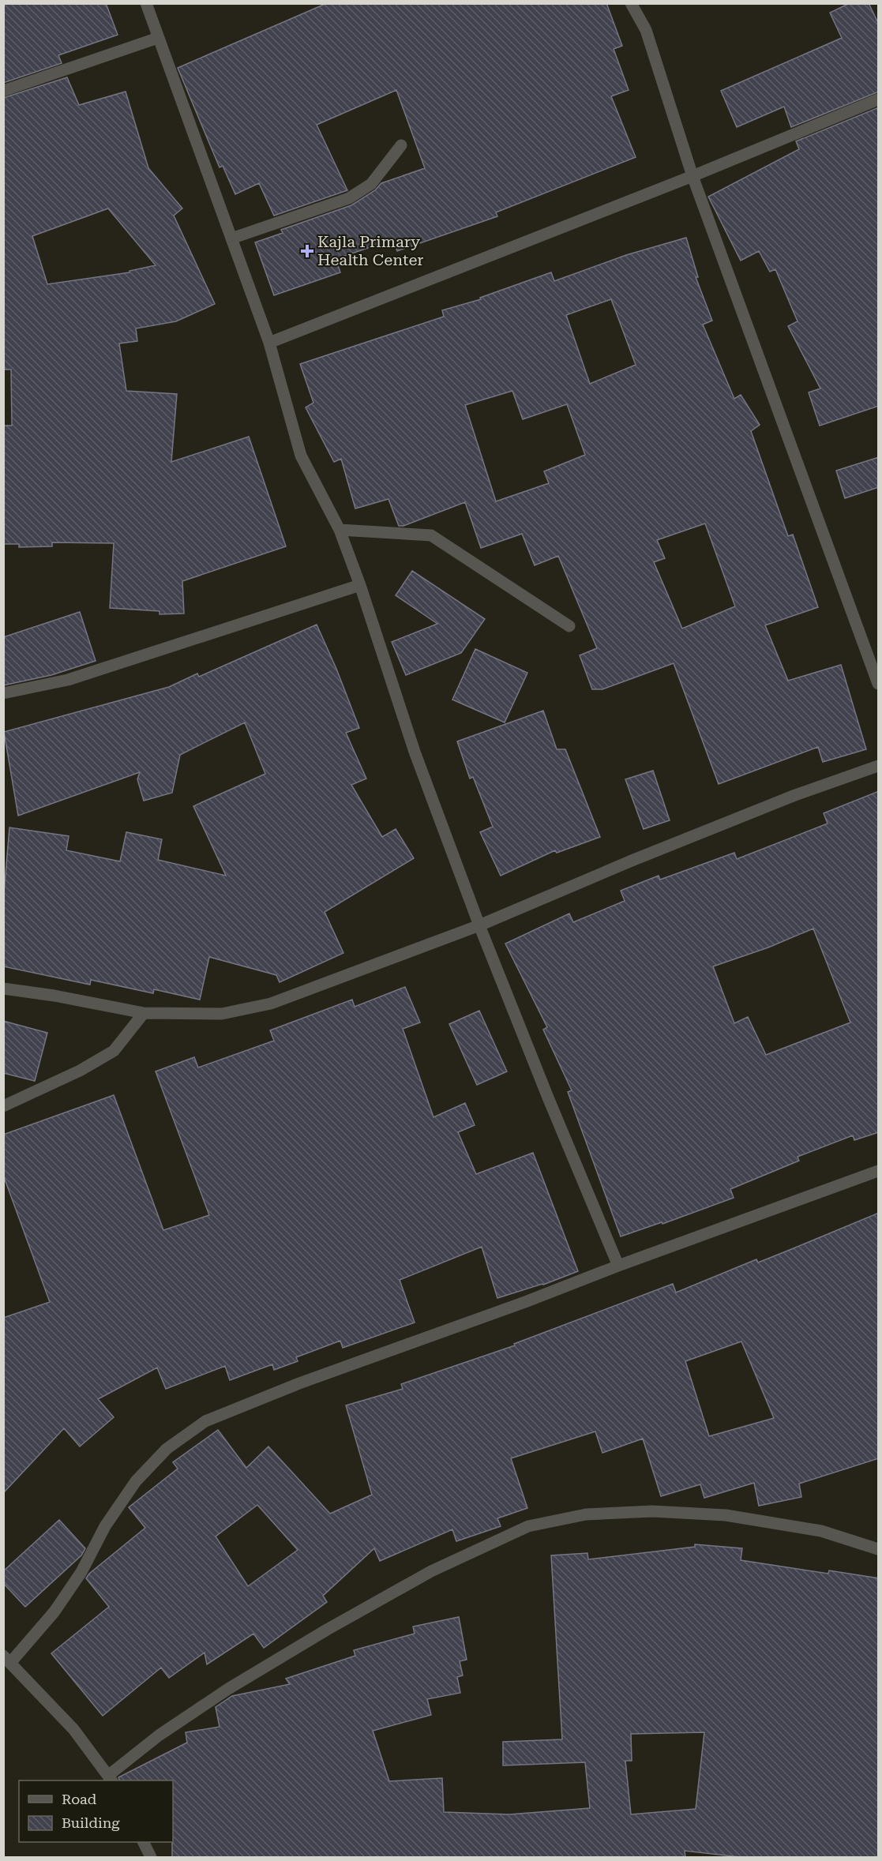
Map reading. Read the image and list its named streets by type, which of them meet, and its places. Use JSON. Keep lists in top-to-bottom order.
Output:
{
  "places": {
    "health": ["Kajla Primary Health Center"]
  },
  "legend": ["Road", "Building"]
}
